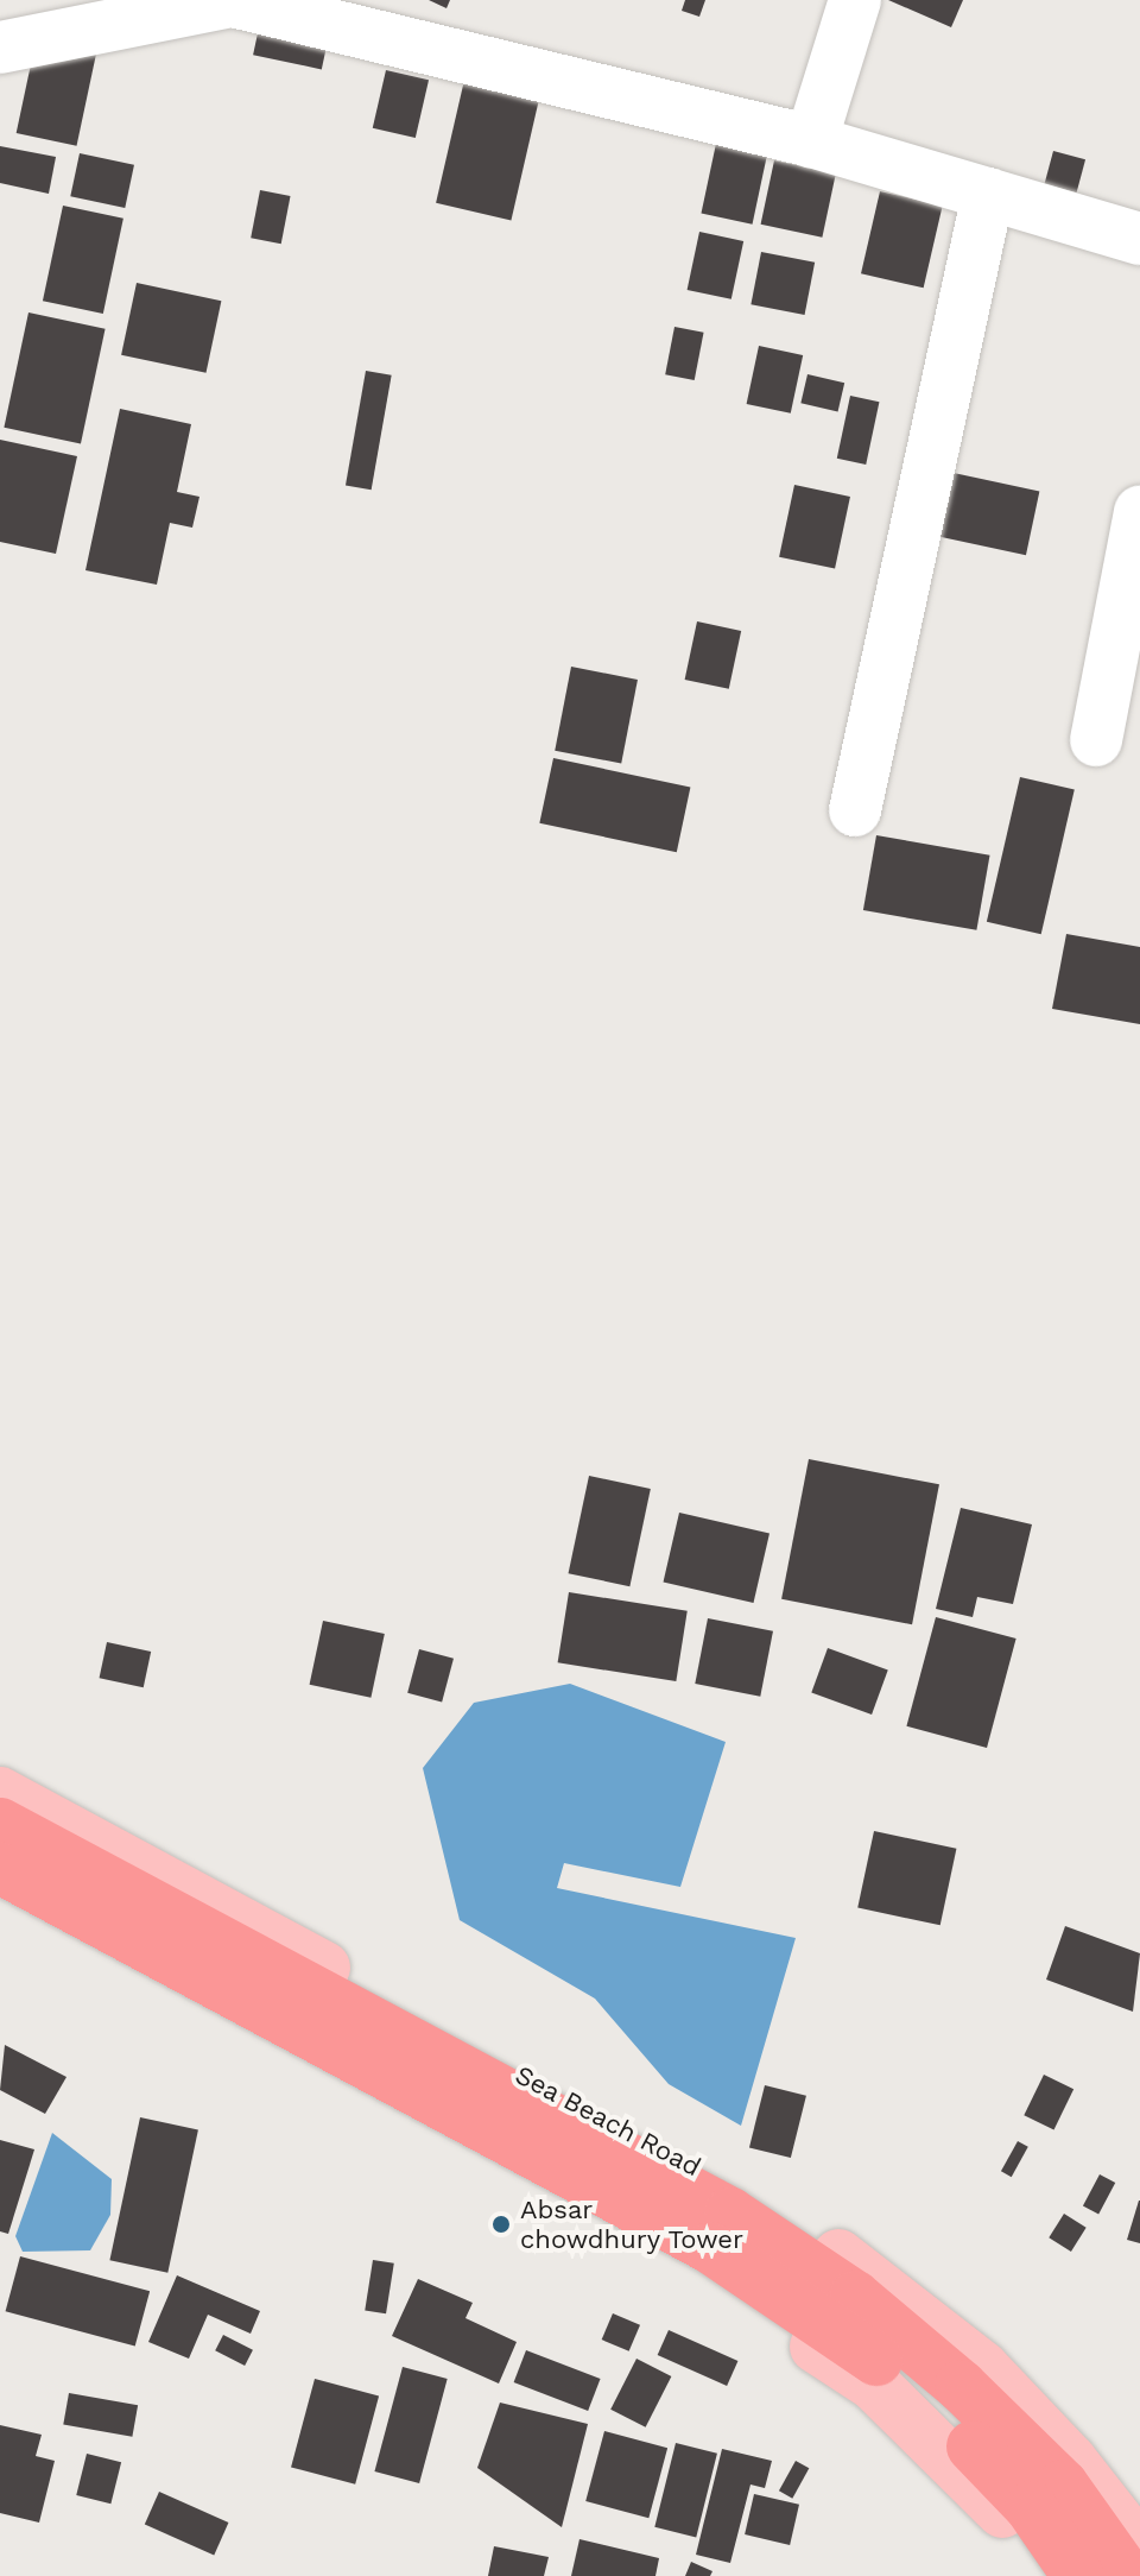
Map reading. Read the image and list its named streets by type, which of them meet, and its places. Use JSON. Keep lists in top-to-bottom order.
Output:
{
  "streets": {
    "main road": ["Sea Beach Road"]
  },
  "places": ["Absar chowdhury Tower"]
}
